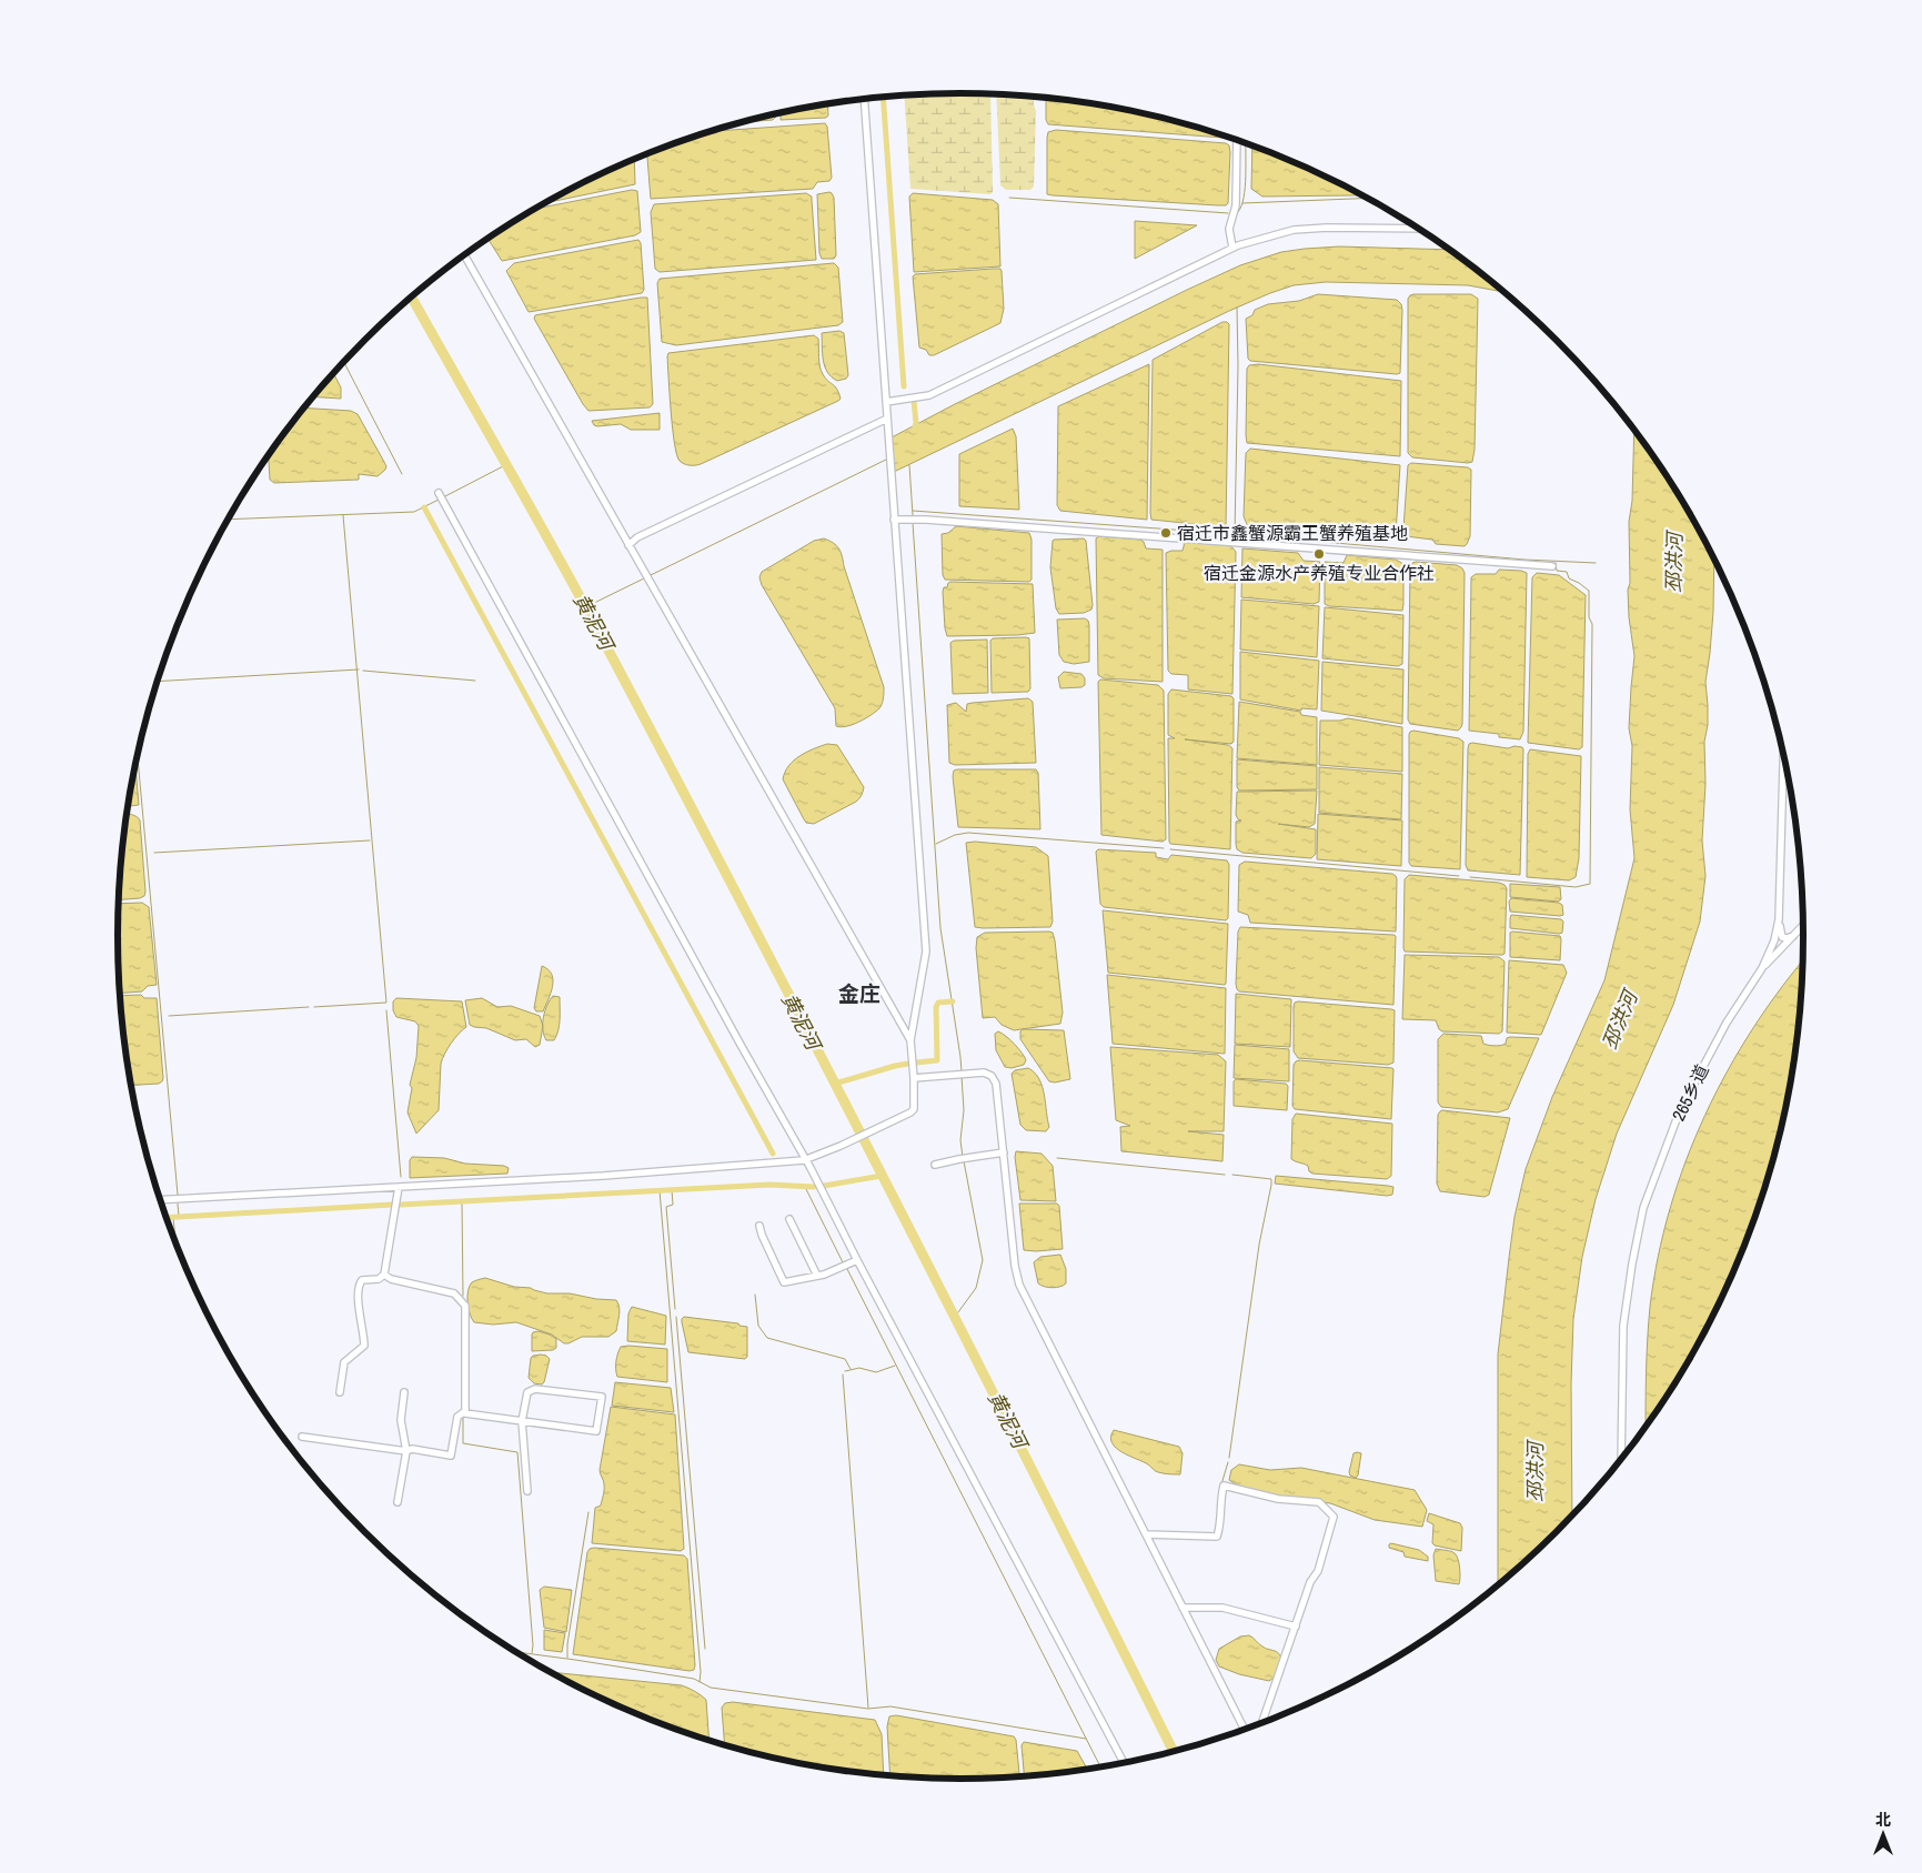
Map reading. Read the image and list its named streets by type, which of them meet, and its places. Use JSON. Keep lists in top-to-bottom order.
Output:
{
  "streets": {
    "street": ["265乡道"]
  },
  "districts": ["金庄"],
  "water": ["邳洪河", "黄泥河"],
  "places": ["宿迁市鑫蟹源霸王蟹养殖基地", "宿迁金源水产养殖专业合作社"],
  "north": "top"
}
